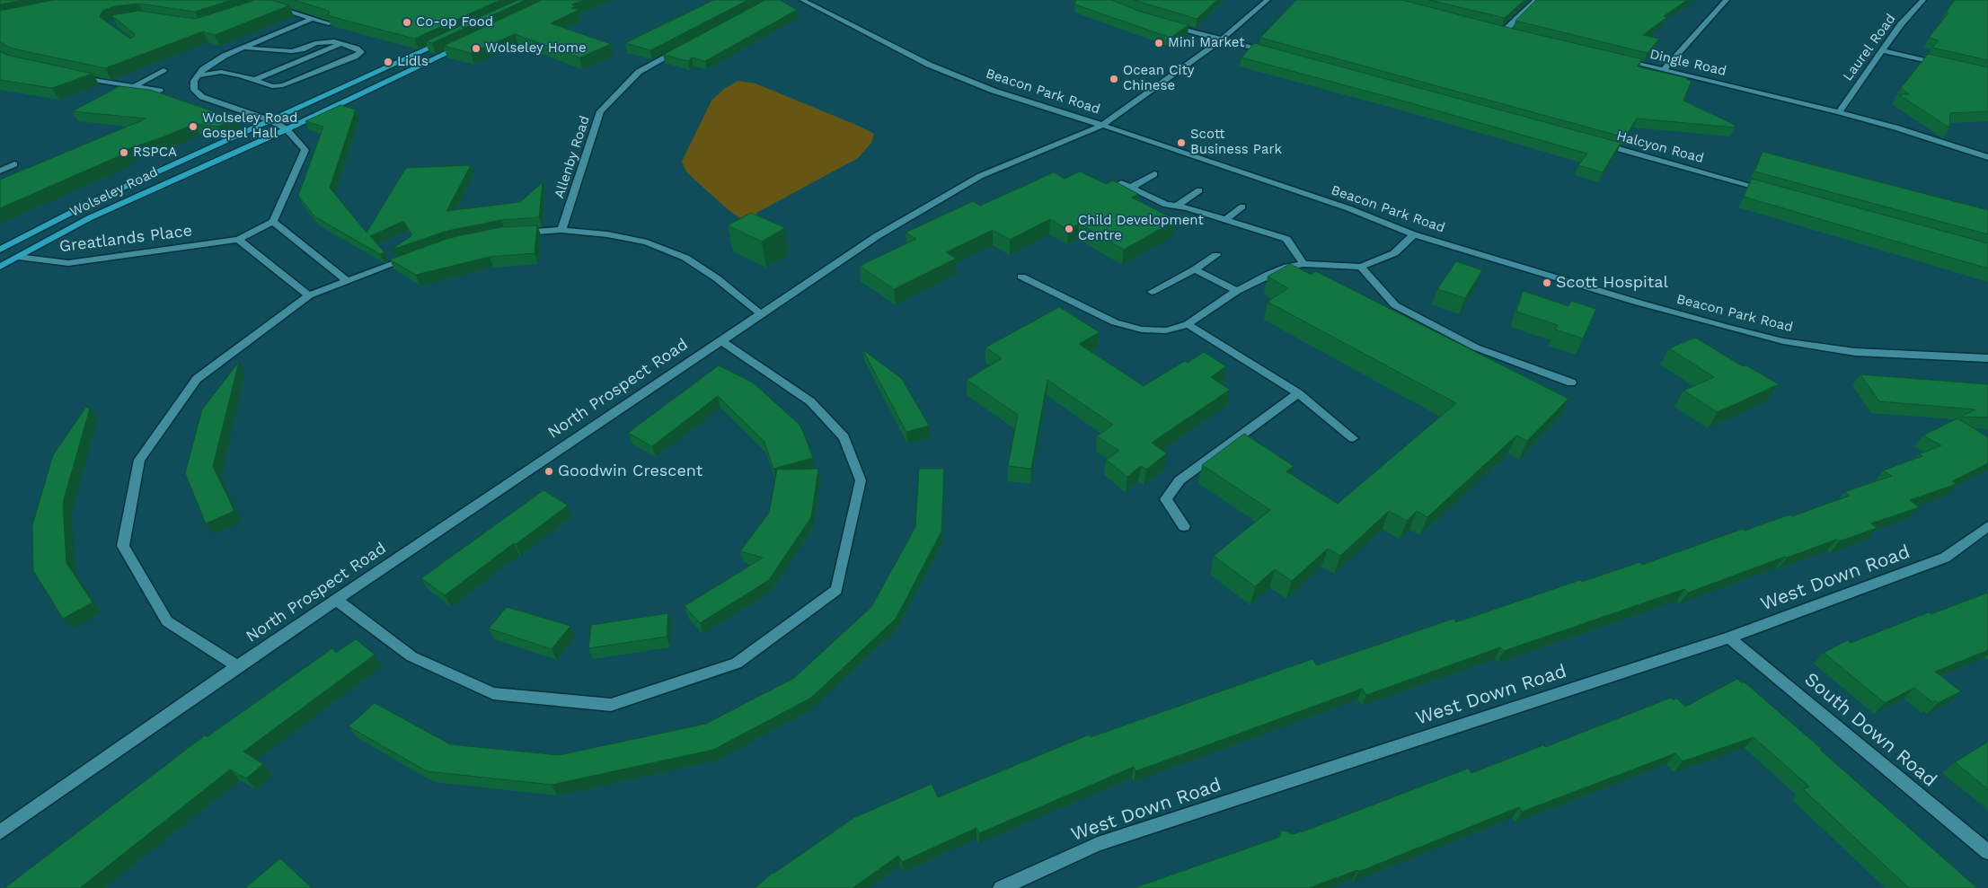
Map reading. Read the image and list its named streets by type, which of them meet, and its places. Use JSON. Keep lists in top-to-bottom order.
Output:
{
  "streets": {
    "main road": ["Wolseley Road"],
    "street": [
      "Laurel Road",
      "Dingle Road",
      "Beacon Park Road",
      "Halcyon Road",
      "Allenby Road",
      "Greatlands Place",
      "North Prospect Road",
      "West Down Road",
      "South Down Road"
    ]
  },
  "crossings": [
    ["Laurel Road", "Dingle Road"],
    ["Beacon Park Road", "North Prospect Road"],
    ["Wolseley Road", "Greatlands Place"],
    ["West Down Road", "South Down Road"]
  ],
  "places": [
    "Co-op Food",
    "Mini Market",
    "Wolseley Home",
    "Lidls",
    "Ocean City Chinese",
    "Wolseley Road Gospel Hall",
    "Scott Business Park",
    "RSPCA",
    "Child Development Centre",
    "Scott Hospital",
    "Goodwin Crescent"
  ]
}
